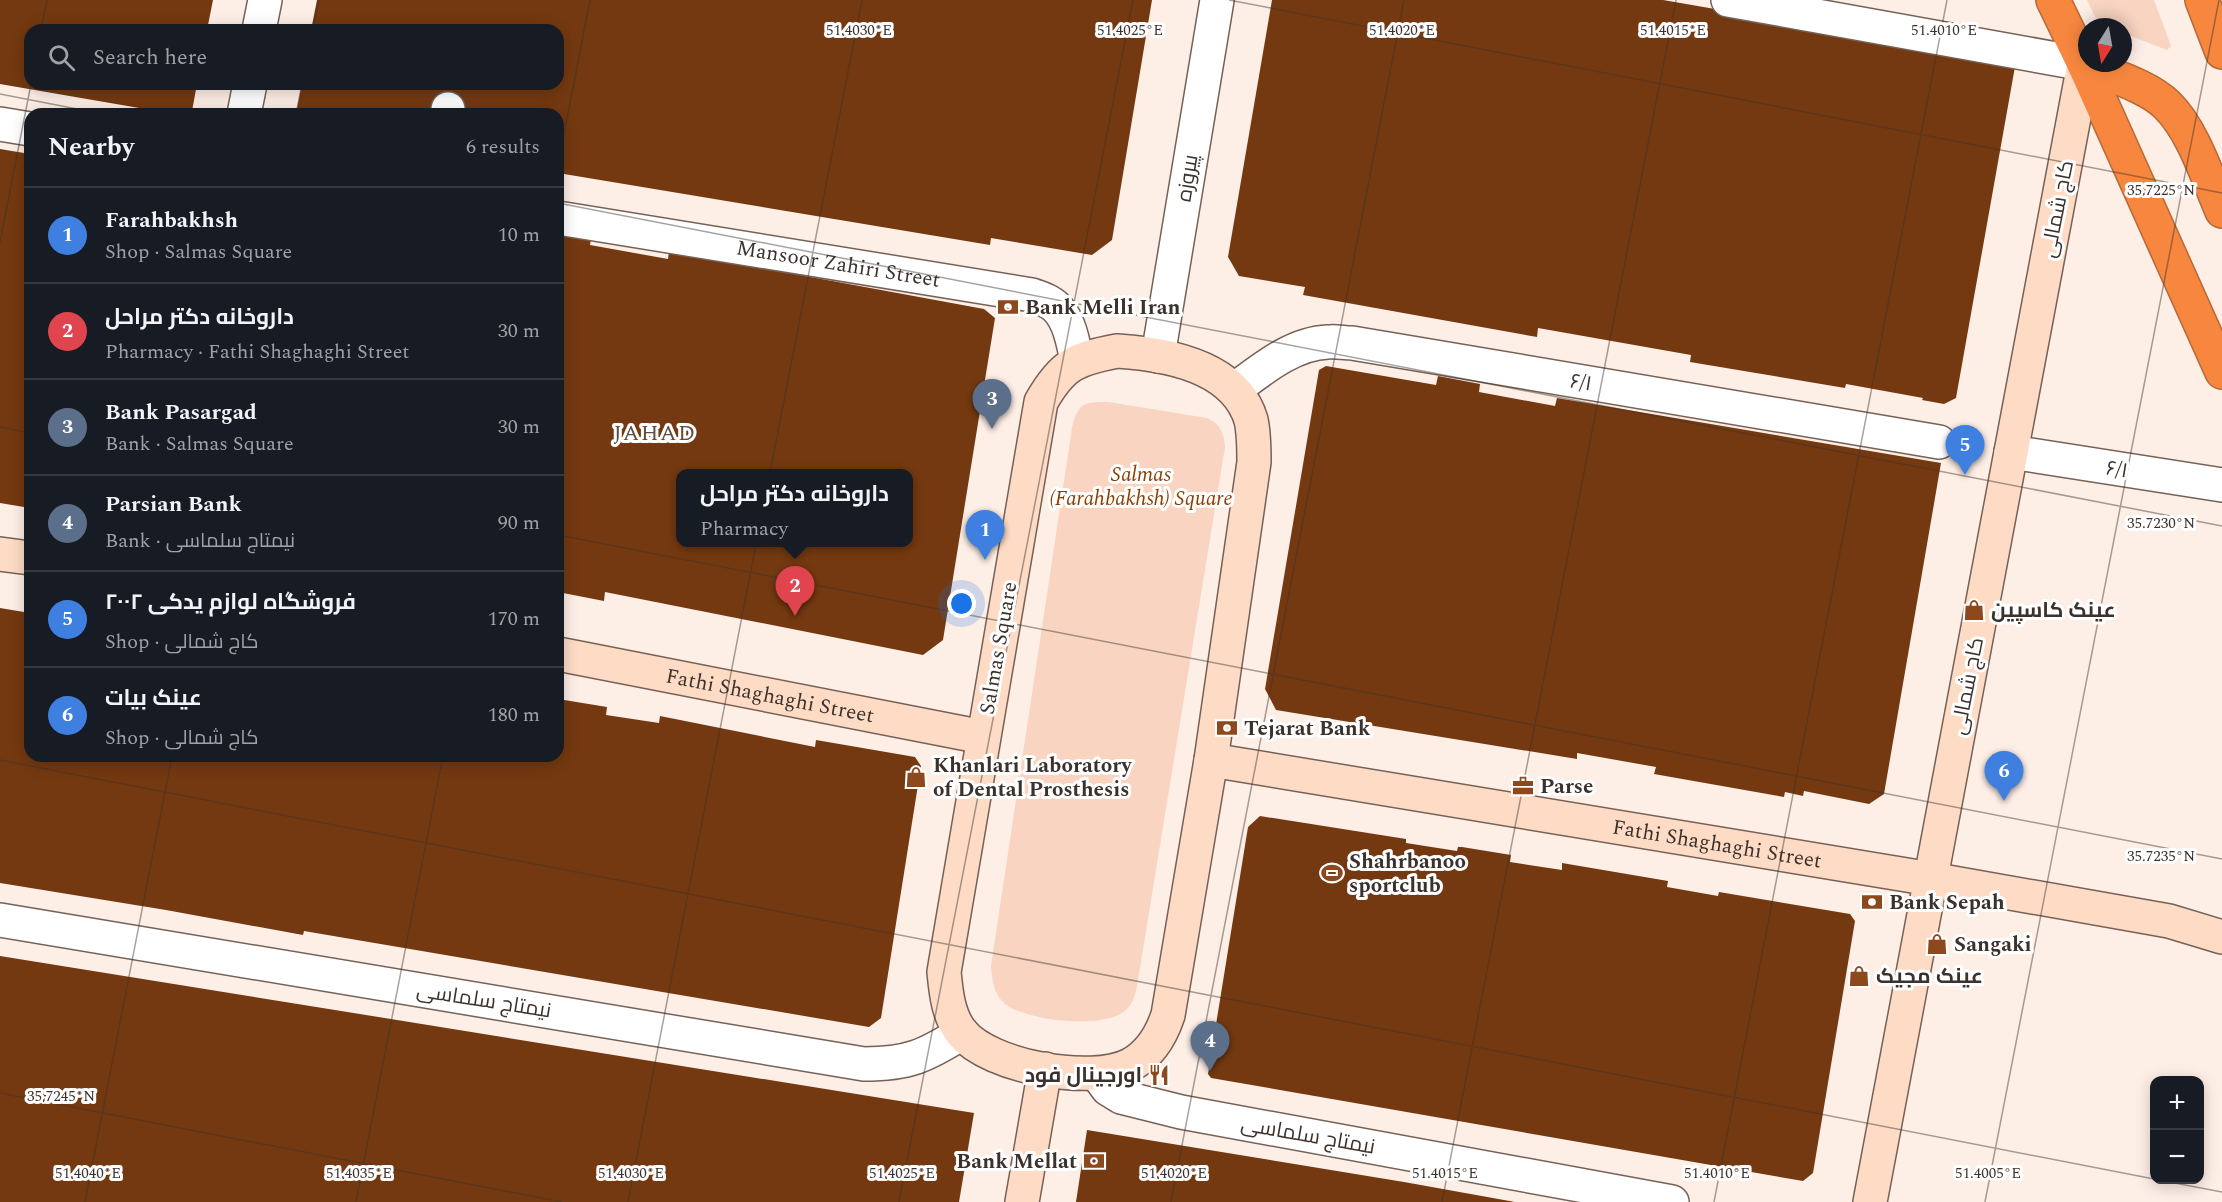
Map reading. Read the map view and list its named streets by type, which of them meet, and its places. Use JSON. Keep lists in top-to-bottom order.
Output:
{
  "streets": {
    "main road": ["کاج شمالی", "Salmas Square", "Fathi Shaghaghi Street"],
    "street": [
      "پیروزه",
      "Mansoor Zahiri Street",
      "۶/۱",
      "نیمتاج سلماسی"
    ]
  },
  "crossings": [
    ["پیروزه", "Salmas Square"],
    ["کاج شمالی", "۶/۱"],
    ["کاج شمالی", "Fathi Shaghaghi Street"],
    ["Mansoor Zahiri Street", "Salmas Square"],
    ["۶/۱", "Salmas Square"],
    ["Salmas Square", "Fathi Shaghaghi Street"],
    ["Salmas Square", "نیمتاج سلماسی"]
  ],
  "districts": ["JAHAD"],
  "parks": ["Salmas (Farahbakhsh) Square"],
  "places": {
    "bank": [
      "Bank Melli Iran",
      "Tejarat Bank",
      "Bank Sepah",
      "Bank Mellat"
    ],
    "shop": [
      "عینک کاسپین",
      "Khanlari Laboratory of Dental Prosthesis",
      "Sangaki",
      "عینک مجیک"
    ],
    "office": ["Parse"],
    "sports": ["Shahrbanoo sportclub"],
    "restaurant": ["اورجینال فود"]
  },
  "north": "bottom",
  "page": {
    "search": "Search here",
    "heading": ["Nearby", "6 results"],
    "list": [
      {
        "mark": "1",
        "name": "Farahbakhsh",
        "note": "Shop · Salmas Square",
        "value": "10 m"
      },
      {
        "mark": "2",
        "name": "داروخانه دکتر مراحل",
        "note": "Pharmacy · Fathi Shaghaghi Street",
        "value": "30 m"
      },
      {
        "mark": "3",
        "name": "Bank Pasargad",
        "note": "Bank · Salmas Square",
        "value": "30 m"
      },
      {
        "mark": "4",
        "name": "Parsian Bank",
        "note": "Bank · نیمتاج سلماسی",
        "value": "90 m"
      },
      {
        "mark": "5",
        "name": "فروشگاه لوازم یدکی ۲۰۰۲",
        "note": "Shop · کاج شمالی",
        "value": "170 m"
      },
      {
        "mark": "6",
        "name": "عینک بیات",
        "note": "Shop · کاج شمالی",
        "value": "180 m"
      }
    ],
    "pins": [
      "3",
      "5",
      "1",
      "2",
      "6",
      "4"
    ],
    "popup": ["داروخانه دکتر مراحل", "Pharmacy"],
    "map_buttons": ["+", "−"]
  },
  "coordinates": [
    "51.4030°E",
    "51.4025°E",
    "51.4020°E",
    "51.4015°E",
    "51.4010°E",
    "35.7225°N",
    "35.7230°N",
    "35.7235°N",
    "35.7245°N",
    "51.4040°E",
    "51.4035°E",
    "51.4005°E"
  ]
}
